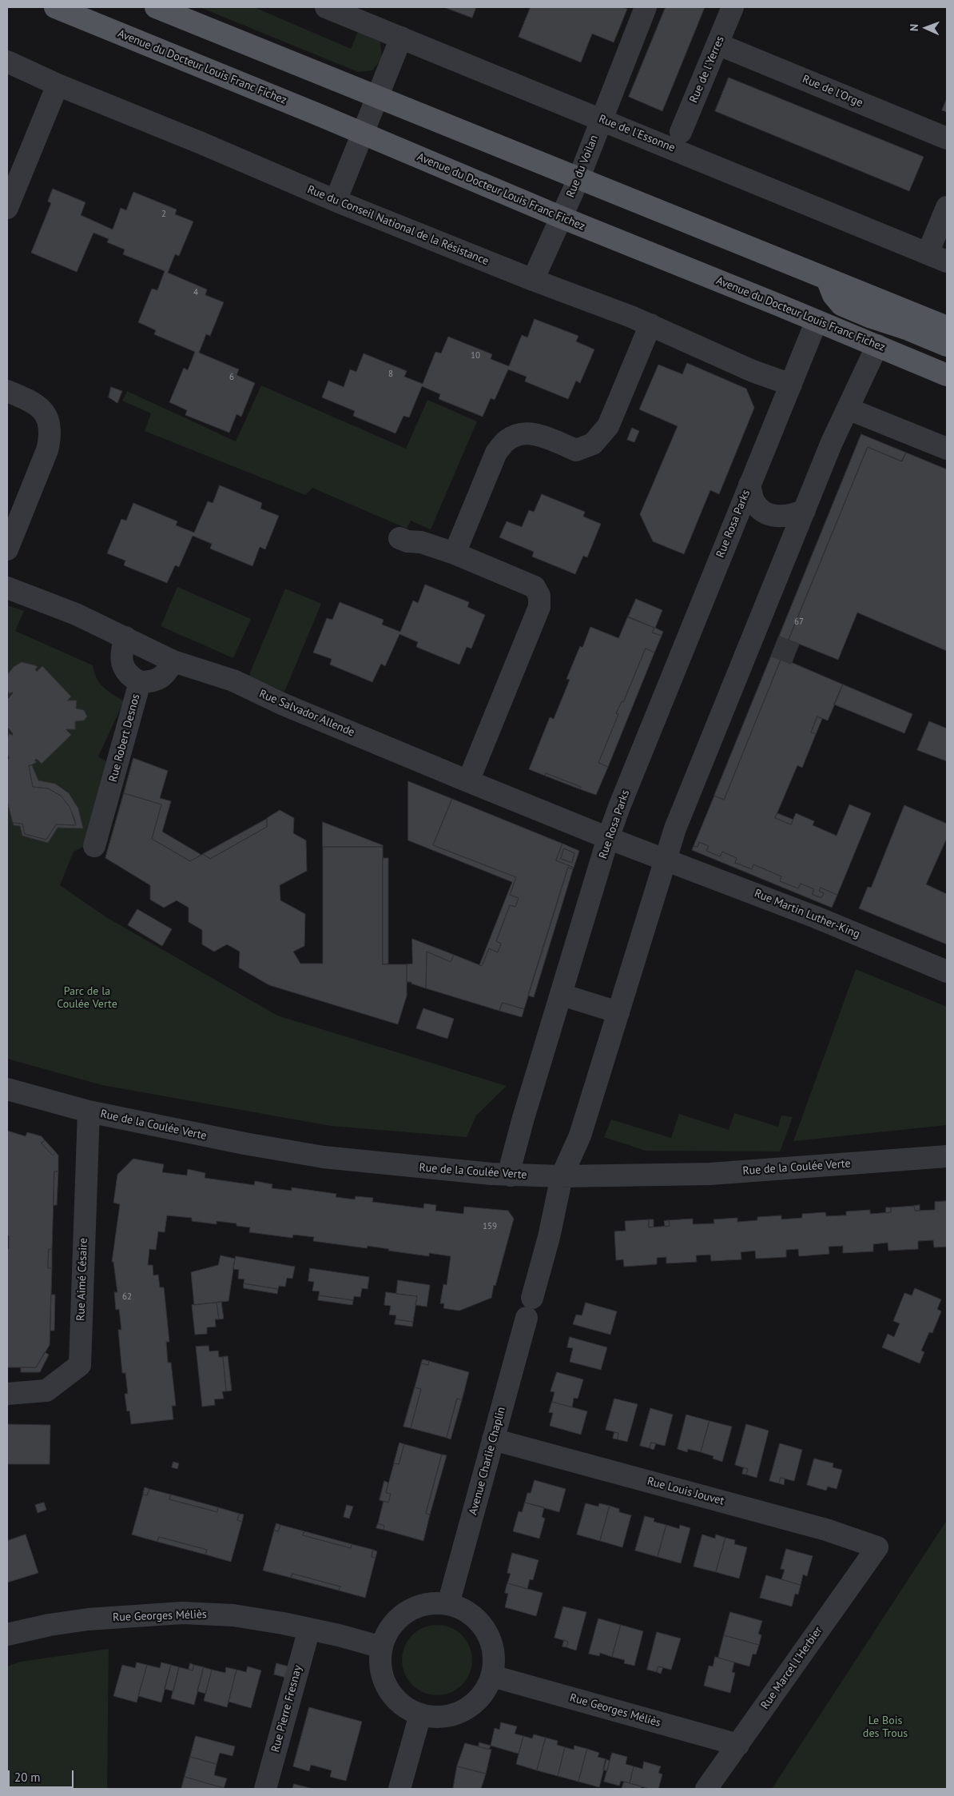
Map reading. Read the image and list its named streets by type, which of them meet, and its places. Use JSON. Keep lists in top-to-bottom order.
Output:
{
  "streets": {
    "main road": ["Avenue du Docteur Louis Franc Fichez"],
    "street": [
      "Rue de l'Yerres",
      "Rue de l'Orge",
      "Rue de l'Essonne",
      "Rue du Voilan",
      "Rue du Conseil National de la Résistance",
      "Rue Rosa Parks",
      "Rue Salvador Allende",
      "Rue Robert Desnos",
      "Rue Martin Luther-King",
      "Rue de la Coulée Verte",
      "Rue Aimé Césaire",
      "Avenue Charlie Chaplin",
      "Rue Louis Jouvet",
      "Rue Georges Méliès",
      "Rue Marcel l'Herbier",
      "Rue Pierre Fresnay"
    ]
  },
  "crossings": [
    ["Avenue du Docteur Louis Franc Fichez", "Rue du Voilan"],
    ["Avenue du Docteur Louis Franc Fichez", "Rue Rosa Parks"],
    ["Rue de l'Yerres", "Rue de l'Orge"],
    ["Rue de l'Essonne", "Rue du Voilan"],
    ["Rue du Voilan", "Rue du Conseil National de la Résistance"],
    ["Rue du Conseil National de la Résistance", "Rue Rosa Parks"],
    ["Rue Rosa Parks", "Rue Salvador Allende"],
    ["Rue Rosa Parks", "Rue Martin Luther-King"],
    ["Rue Rosa Parks", "Rue de la Coulée Verte"],
    ["Rue Salvador Allende", "Rue Robert Desnos"],
    ["Rue Salvador Allende", "Rue Martin Luther-King"],
    ["Rue de la Coulée Verte", "Rue Aimé Césaire"],
    ["Rue de la Coulée Verte", "Avenue Charlie Chaplin"],
    ["Avenue Charlie Chaplin", "Rue Louis Jouvet"],
    ["Avenue Charlie Chaplin", "Rue Georges Méliès"],
    ["Rue Louis Jouvet", "Rue Marcel l'Herbier"],
    ["Rue Georges Méliès", "Rue Marcel l'Herbier"],
    ["Rue Georges Méliès", "Rue Pierre Fresnay"]
  ],
  "parks": ["Parc de la Coulée Verte", "Le Bois des Trous"],
  "house_numbers": [
    "2",
    "4",
    "10",
    "8",
    "6",
    "67",
    "159",
    "62"
  ],
  "scale_bar": "20 m",
  "north": "left"
}
